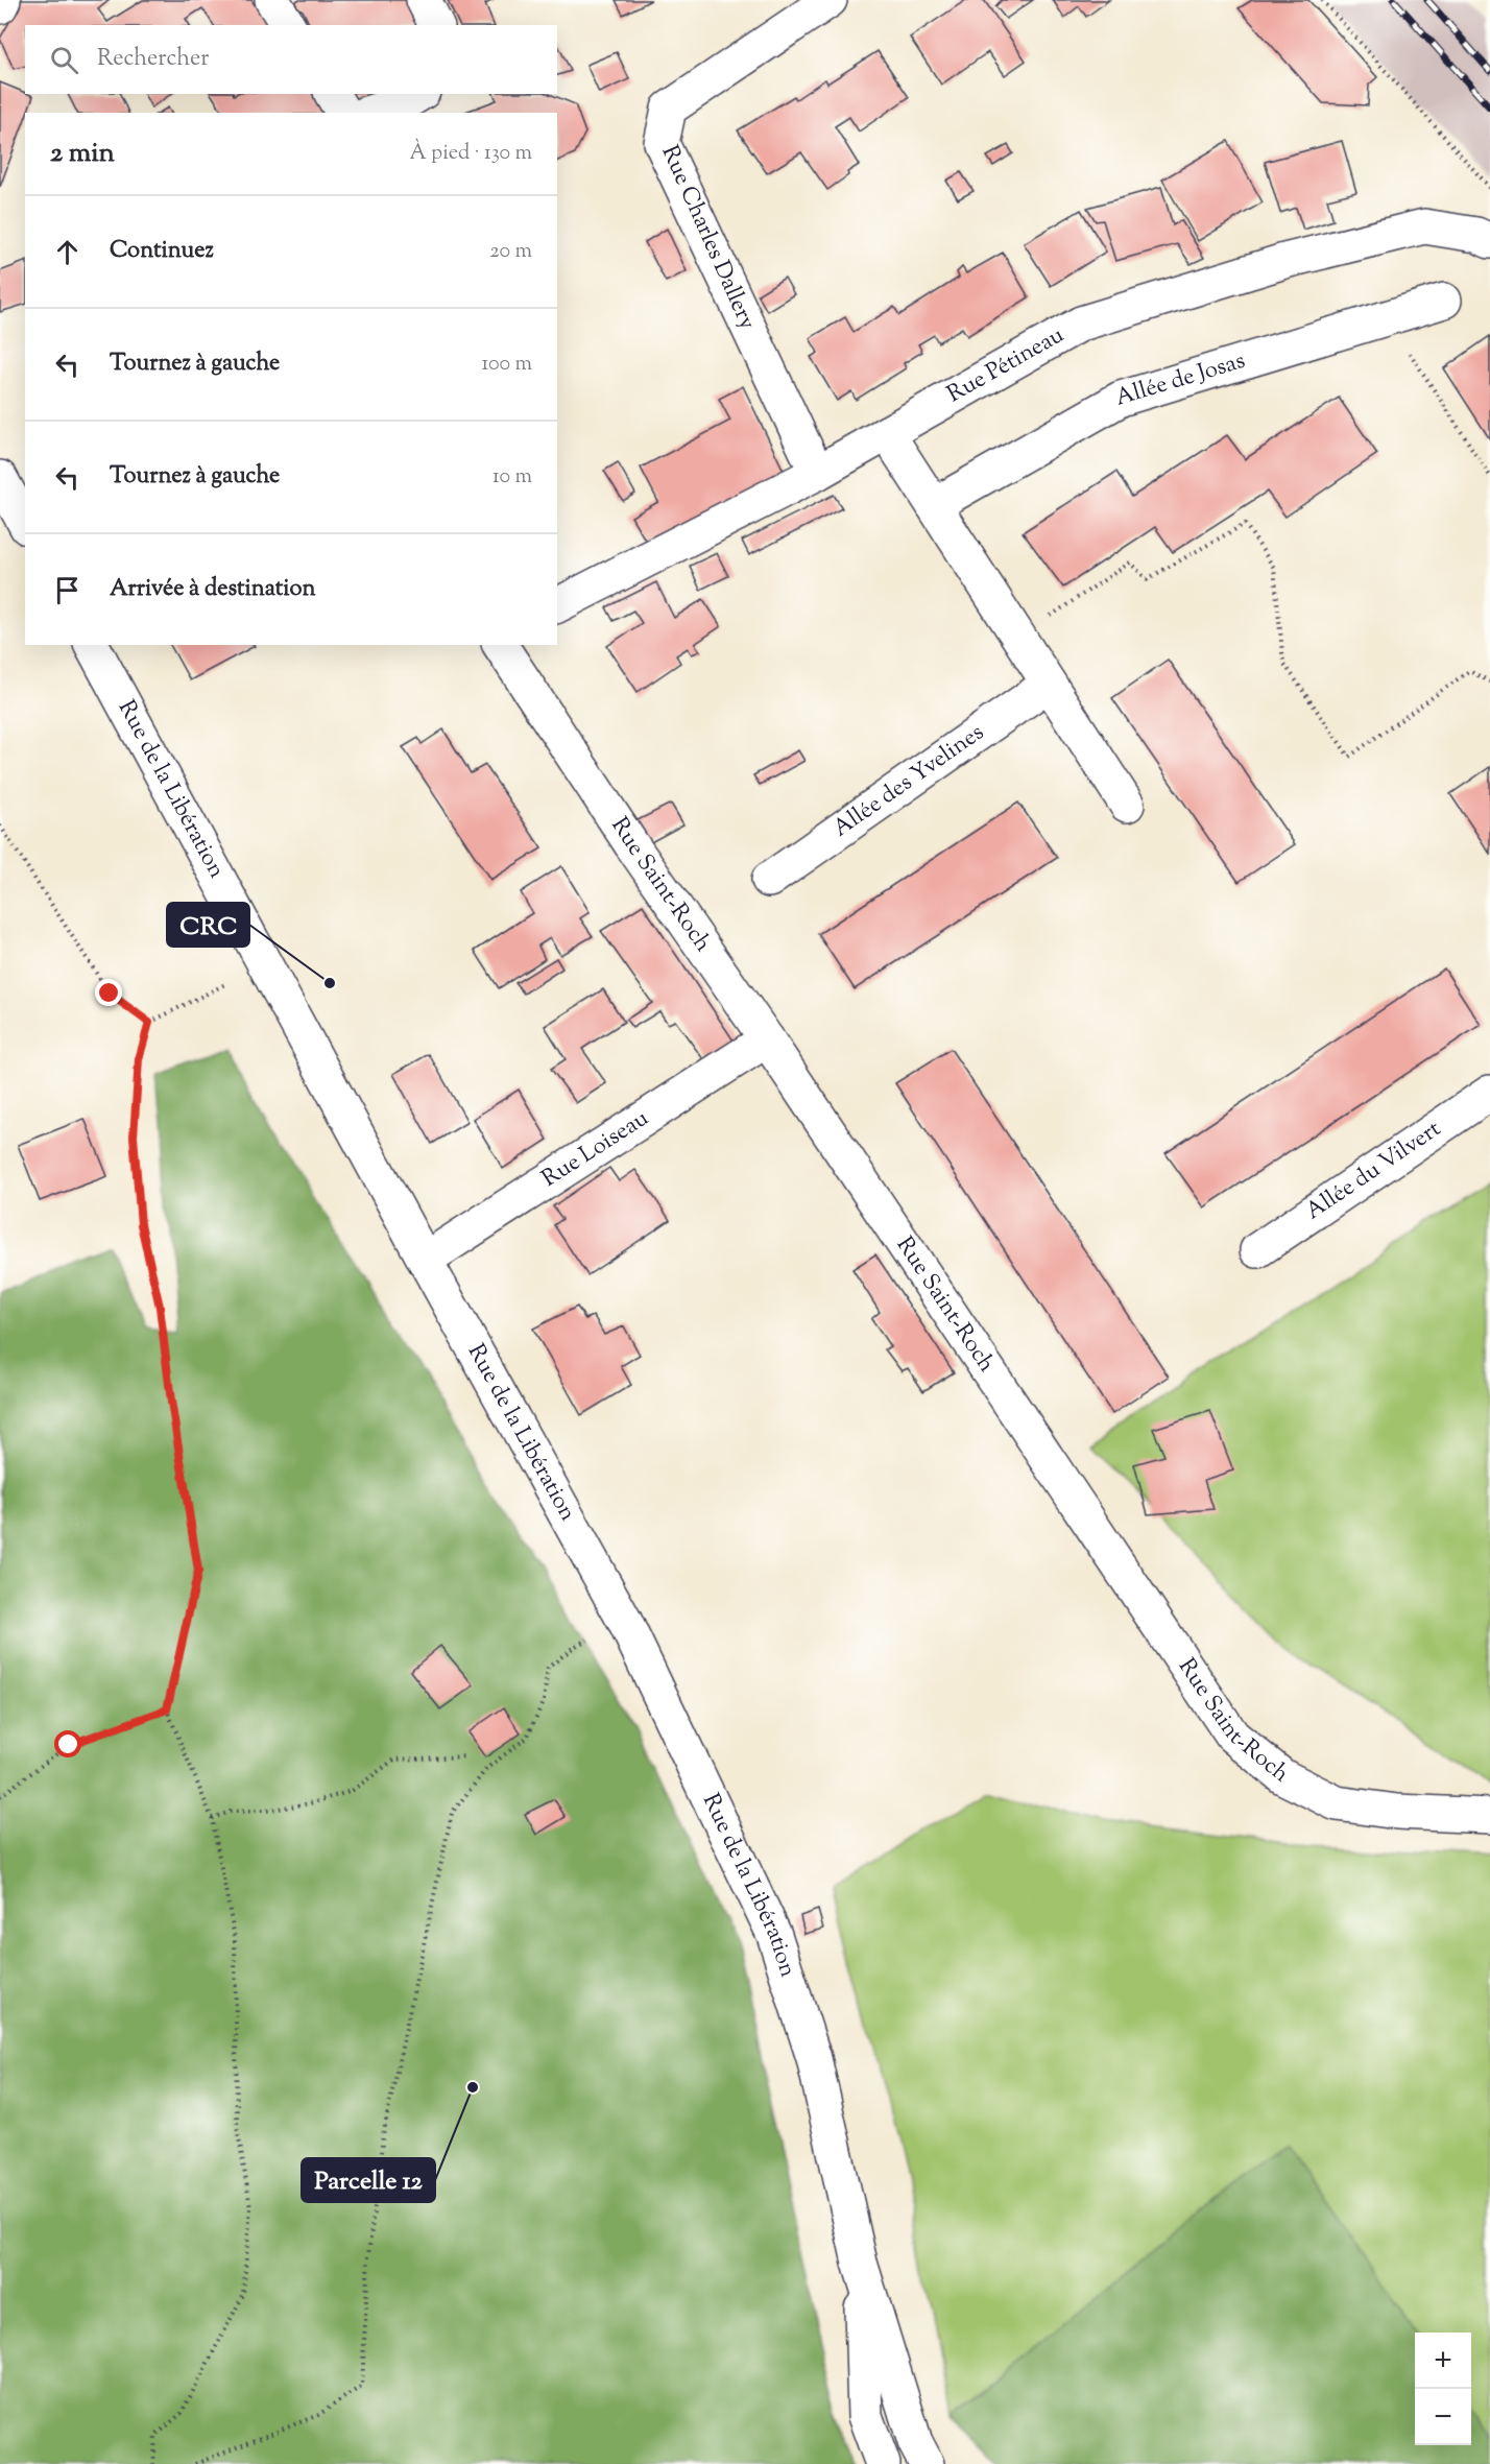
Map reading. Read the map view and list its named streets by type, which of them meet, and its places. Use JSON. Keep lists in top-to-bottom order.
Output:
{
  "streets": {
    "street": [
      "Rue Charles Dallery",
      "Rue Pétineau",
      "Allée de Josas",
      "Allée des Yvelines",
      "Rue de la Libération",
      "Rue Saint-Roch",
      "Rue Loiseau",
      "Allée du Vilvert"
    ]
  },
  "crossings": [
    ["Rue Charles Dallery", "Rue Pétineau"],
    ["Rue de la Libération", "Rue Loiseau"],
    ["Rue Saint-Roch", "Rue Loiseau"]
  ],
  "places": ["CRC", "Parcelle 12"],
  "page": {
    "search": "Rechercher",
    "heading": ["2 min", "À pied · 130 m"],
    "list": [
      ["Continuez", "20 m"],
      ["Tournez à gauche", "100 m"],
      ["Tournez à gauche", "10 m"],
      "Arrivée à destination"
    ],
    "map_buttons": ["+", "−"]
  }
}
